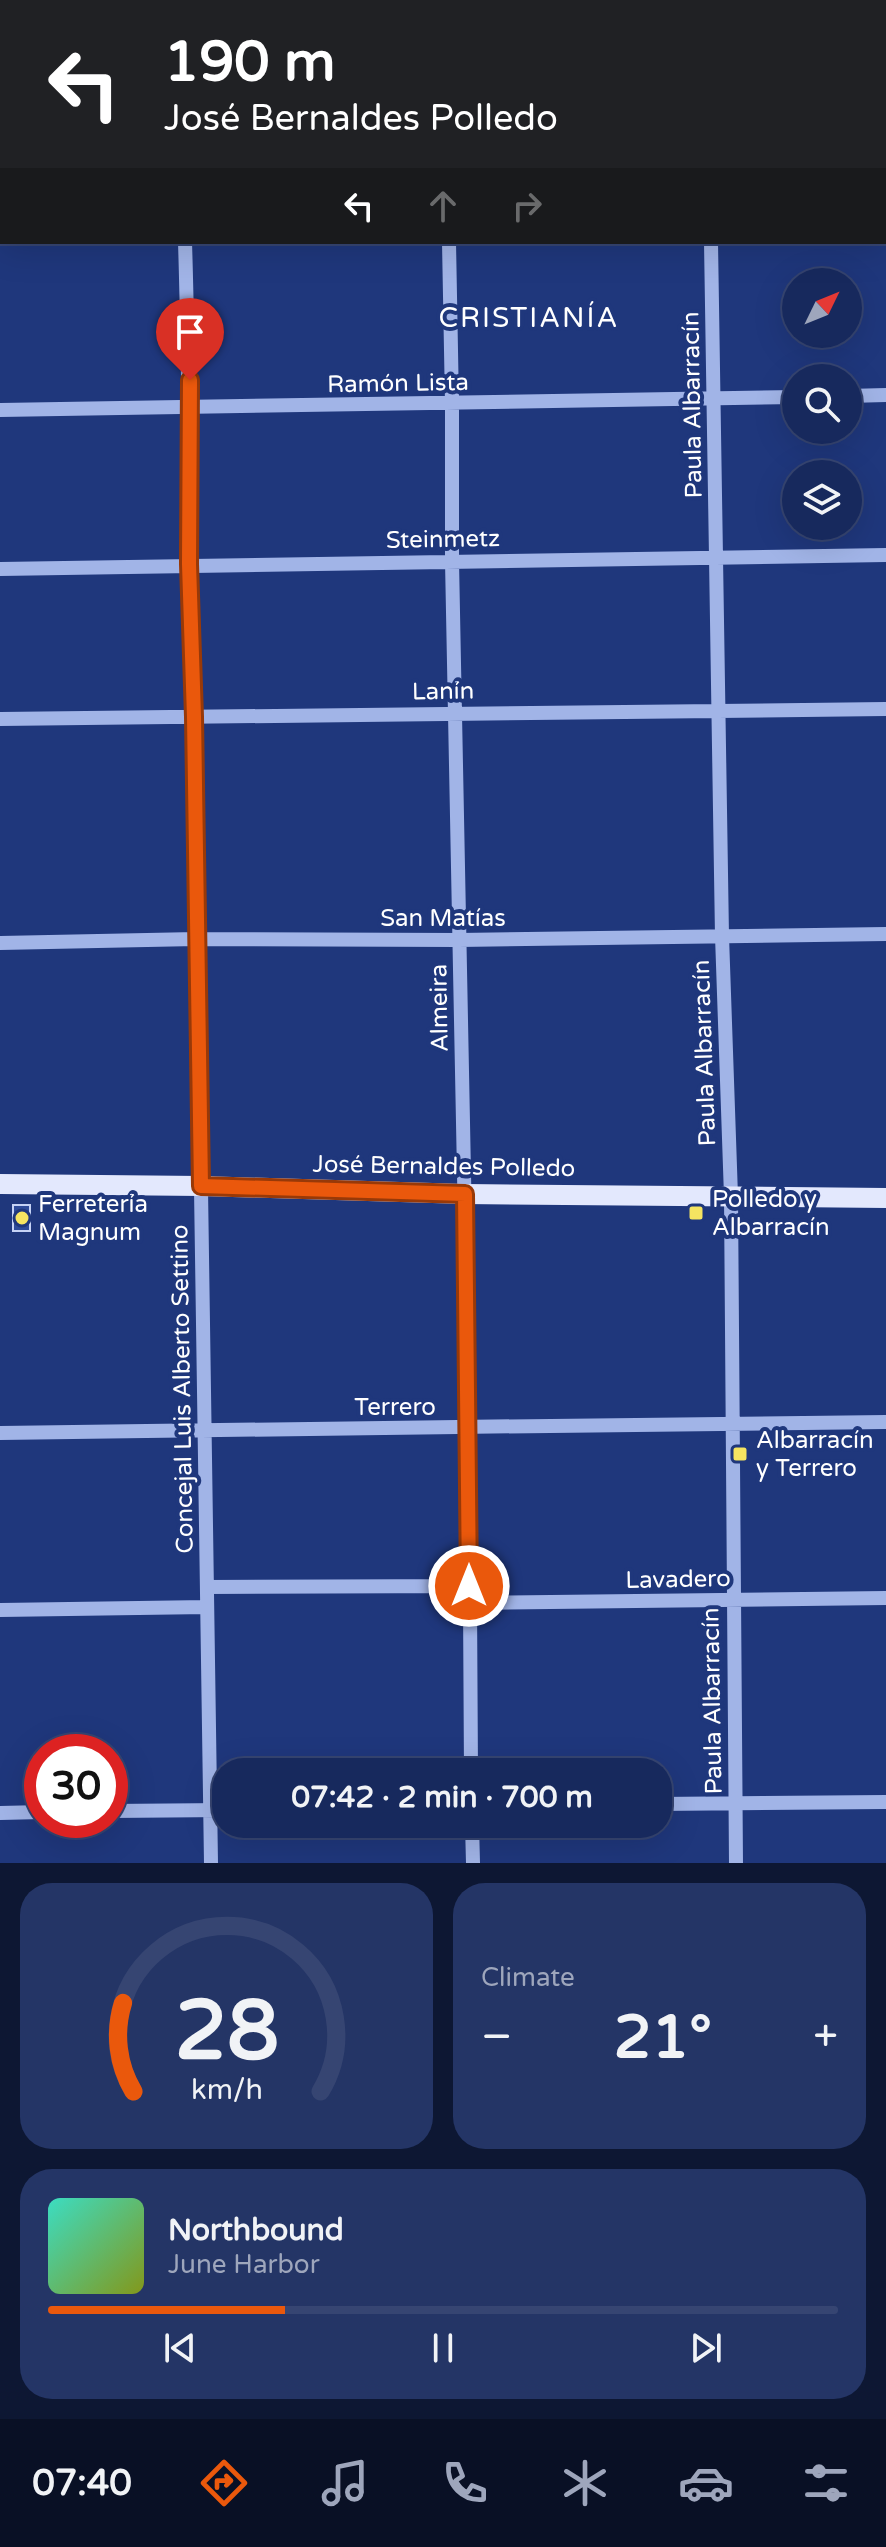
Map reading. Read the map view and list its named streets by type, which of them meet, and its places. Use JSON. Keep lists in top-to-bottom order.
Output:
{
  "streets": {
    "main road": ["José Bernaldes Polledo"],
    "street": [
      "Ramón Lista",
      "Paula Albarracín",
      "Steinmetz",
      "Lanín",
      "San Matías",
      "Almeira",
      "Concejal Luis Alberto Settino",
      "Terrero",
      "Lavadero"
    ]
  },
  "crossings": [
    ["Ramón Lista", "Paula Albarracín"],
    ["Ramón Lista", "Almeira"],
    ["Ramón Lista", "Concejal Luis Alberto Settino"],
    ["Paula Albarracín", "Steinmetz"],
    ["Paula Albarracín", "Lanín"],
    ["Paula Albarracín", "San Matías"],
    ["Paula Albarracín", "José Bernaldes Polledo"],
    ["Paula Albarracín", "Terrero"],
    ["Paula Albarracín", "Lavadero"],
    ["Steinmetz", "Almeira"],
    ["Steinmetz", "Concejal Luis Alberto Settino"],
    ["Lanín", "Almeira"],
    ["Lanín", "Concejal Luis Alberto Settino"],
    ["San Matías", "Almeira"],
    ["San Matías", "Concejal Luis Alberto Settino"],
    ["Almeira", "José Bernaldes Polledo"],
    ["Almeira", "Terrero"],
    ["Almeira", "Lavadero"],
    ["José Bernaldes Polledo", "Concejal Luis Alberto Settino"],
    ["Concejal Luis Alberto Settino", "Terrero"]
  ],
  "districts": ["CRISTIANÍA"],
  "places": {
    "transit": ["Polledo y Albarracín", "Albarracín y Terrero"],
    "other": ["Ferretería Magnum"]
  },
  "north": "top right",
  "page": {
    "turn": ["190 m", "José Bernaldes Polledo"],
    "limit": "30",
    "trip": "07:42 · 2 min · 700 m",
    "tile": "Climate",
    "heat": ["−", "21°", "+"],
    "song": ["Northbound", "June Harbor"],
    "tabs": "07:40",
    "gauge": ["28", "km/h"]
  }
}
